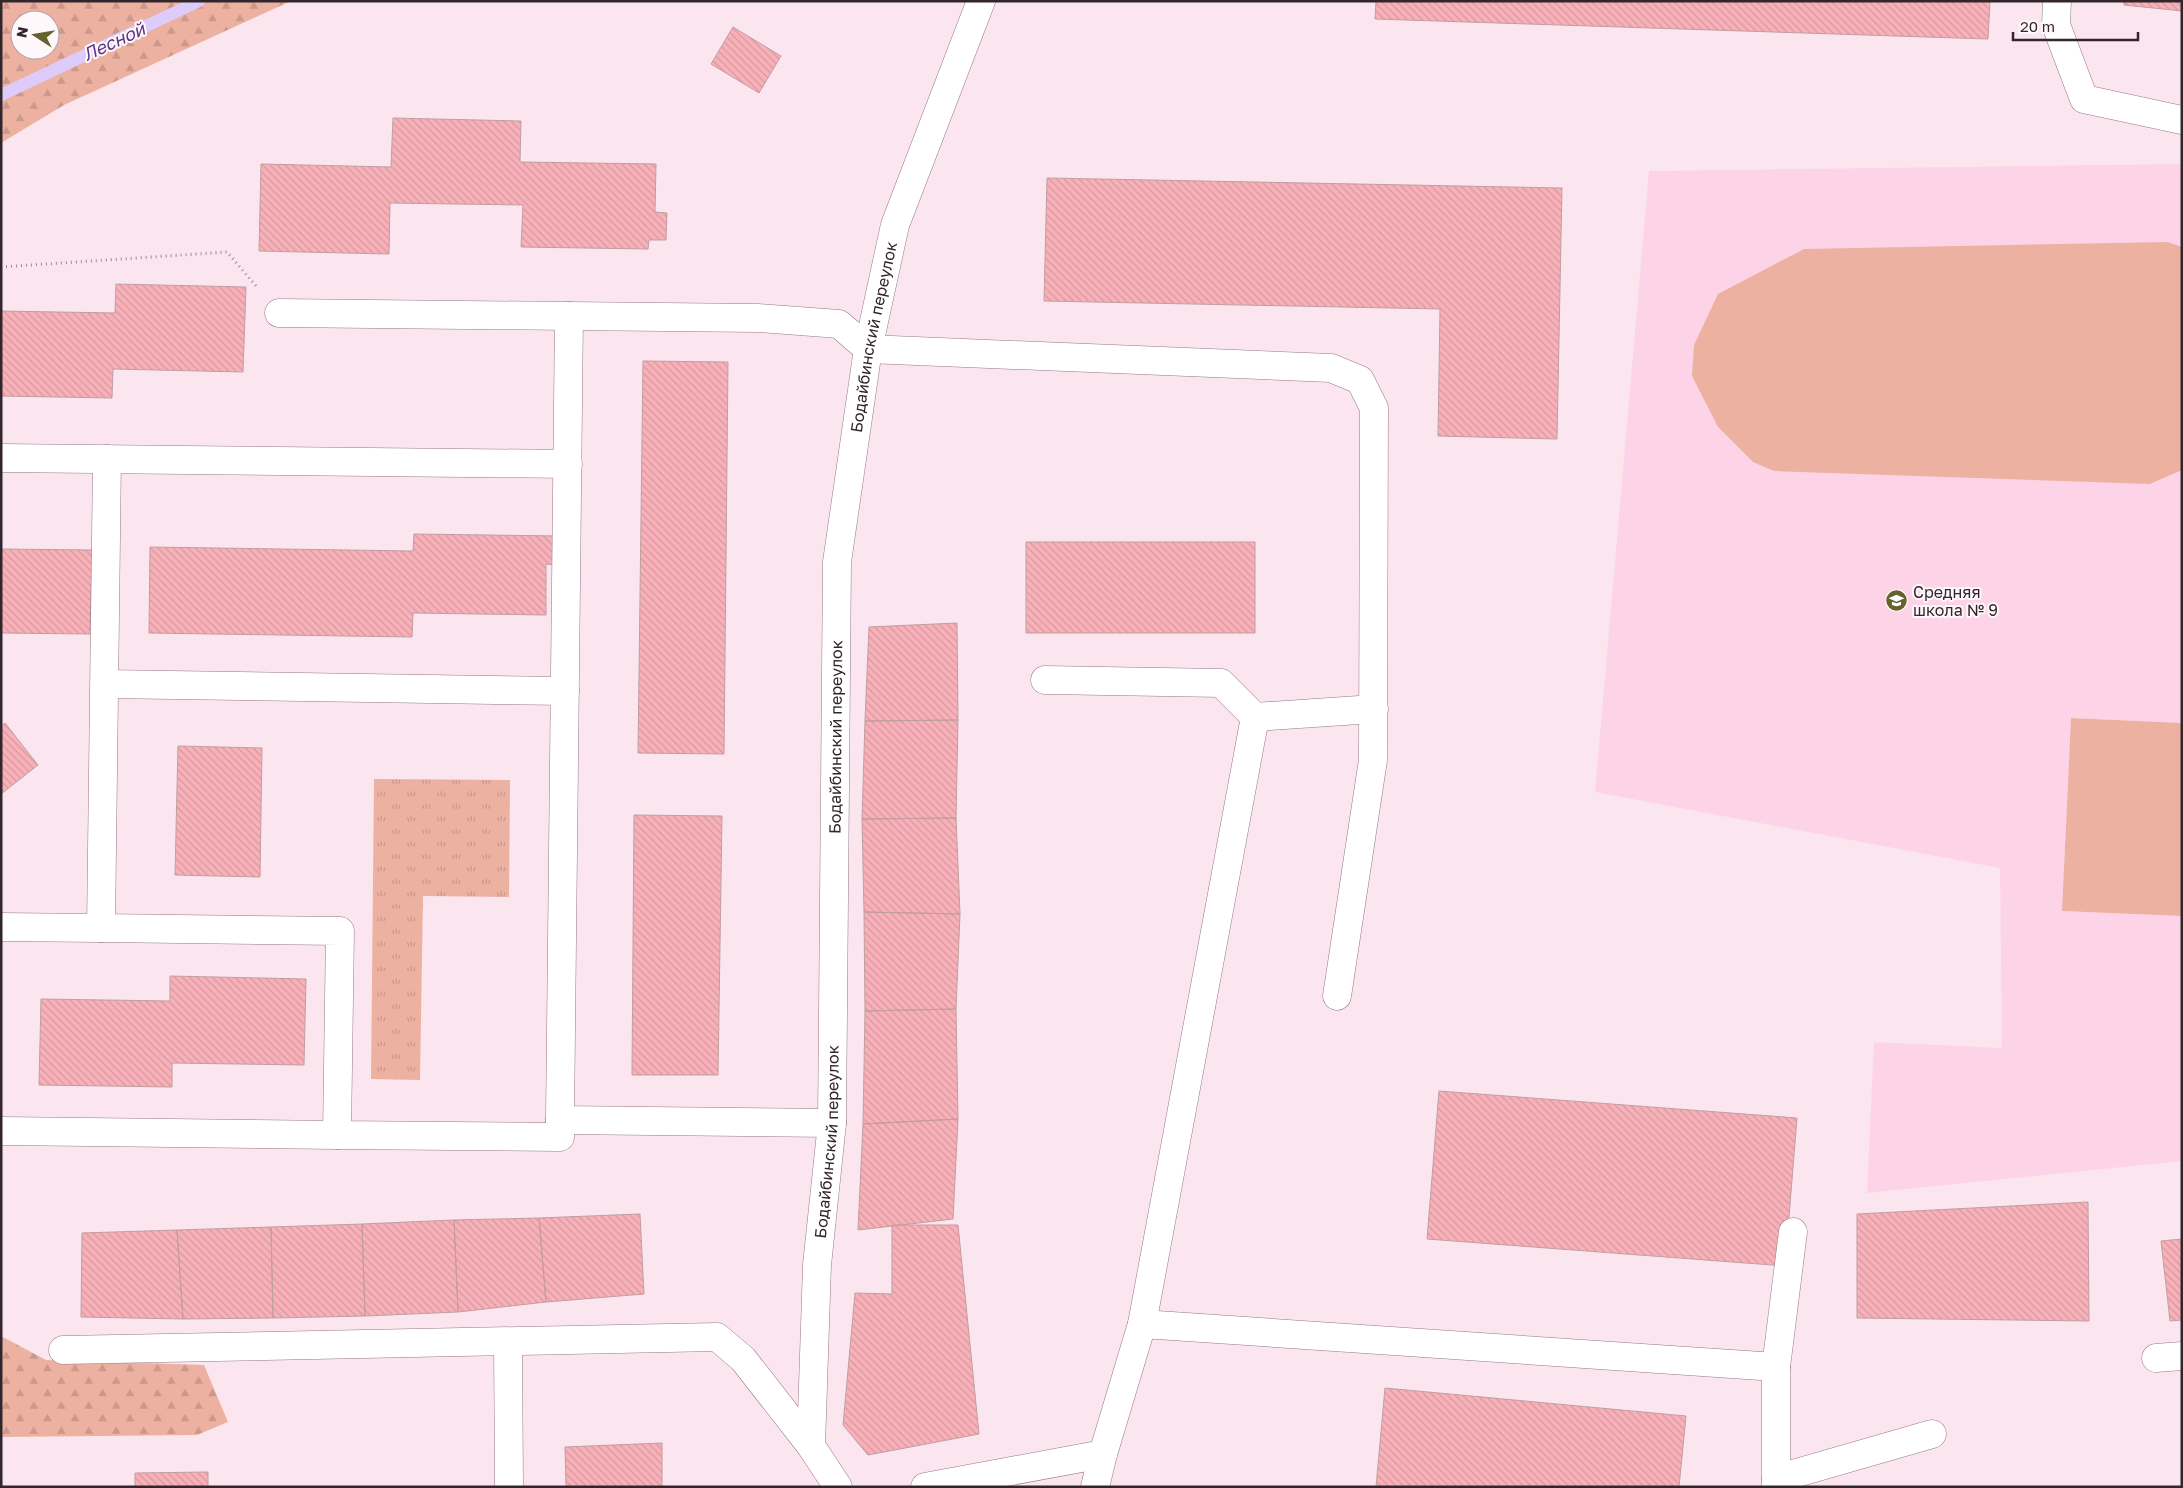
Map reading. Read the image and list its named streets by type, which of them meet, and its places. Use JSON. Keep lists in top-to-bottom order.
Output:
{
  "streets": {
    "street": ["Бодайбинский переулок"]
  },
  "water": ["Лесной"],
  "places": {
    "school or university": ["Средняя школа № 9"]
  },
  "scale_bar": "20 m",
  "north": "left"
}
